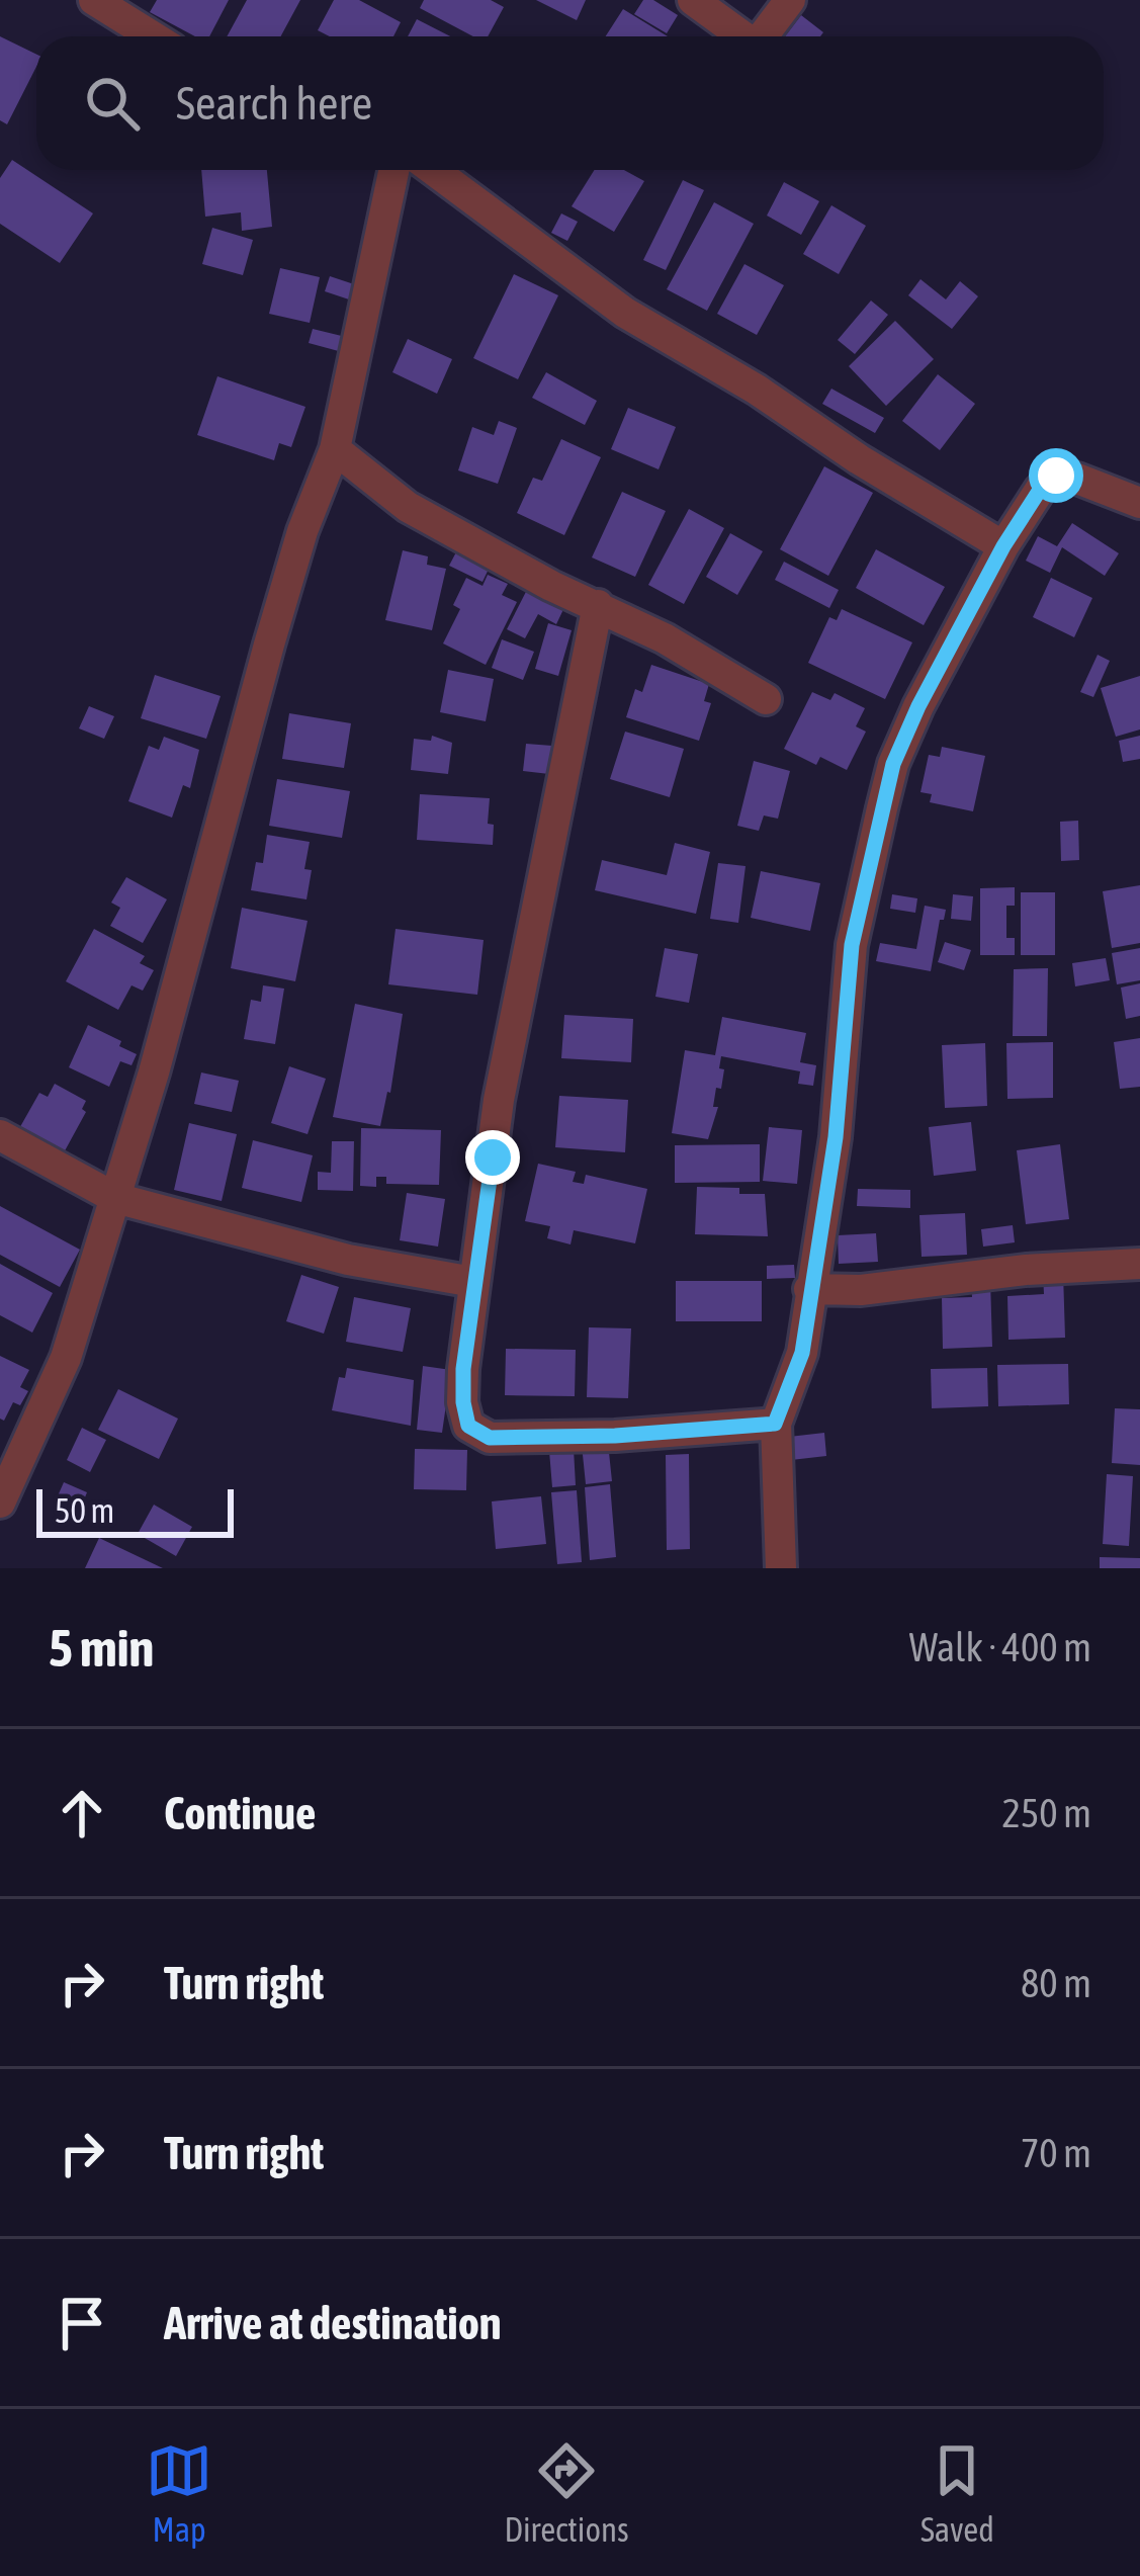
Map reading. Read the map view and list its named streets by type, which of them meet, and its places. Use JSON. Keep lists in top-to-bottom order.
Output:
{
  "scale_bar": "50 m",
  "page": {
    "search": "Search here",
    "scale": "50 m",
    "heading": ["5 min", "Walk · 400 m"],
    "list": [
      ["Continue", "250 m"],
      ["Turn right", "80 m"],
      ["Turn right", "70 m"],
      "Arrive at destination"
    ],
    "nav": ["Map", "Directions", "Saved"]
  }
}
